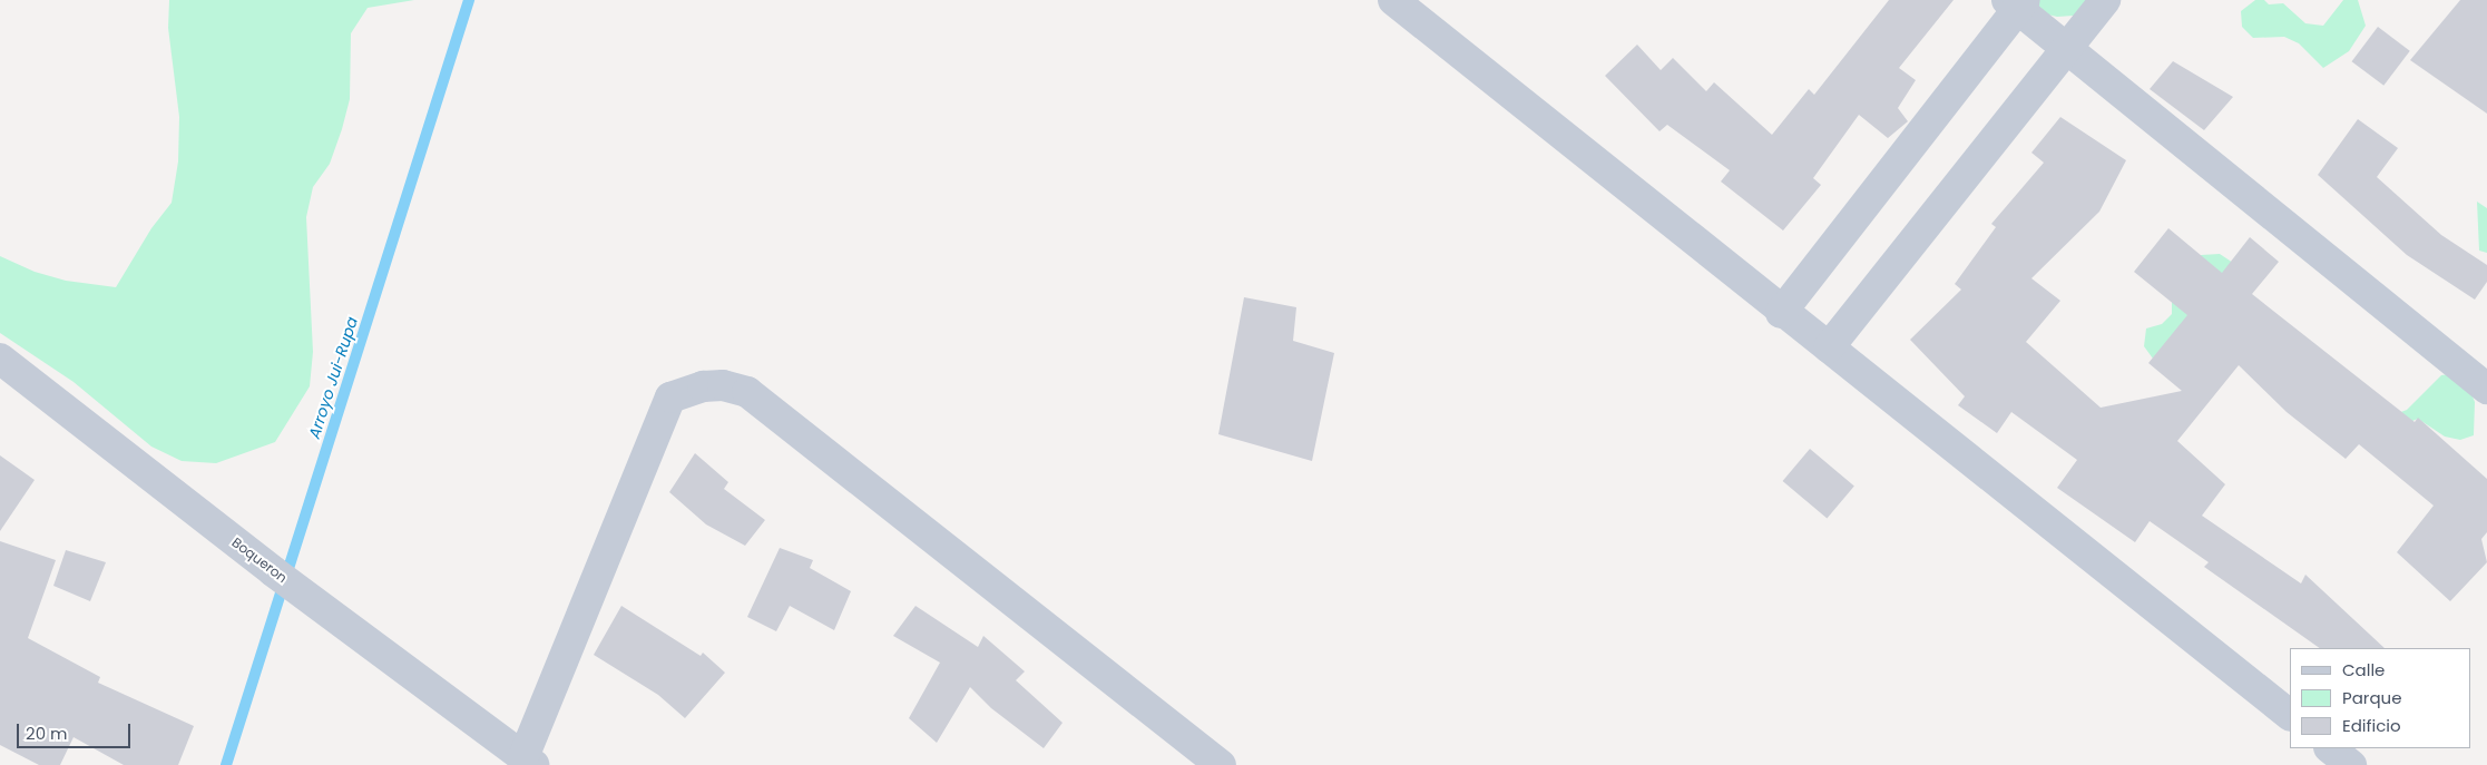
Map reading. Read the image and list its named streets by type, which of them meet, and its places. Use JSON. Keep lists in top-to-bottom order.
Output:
{
  "streets": {
    "street": ["Boqueron"]
  },
  "water": ["Arroyo Jui-Rupa"],
  "legend": ["Calle", "Parque", "Edificio"],
  "scale_bar": "20 m"
}
